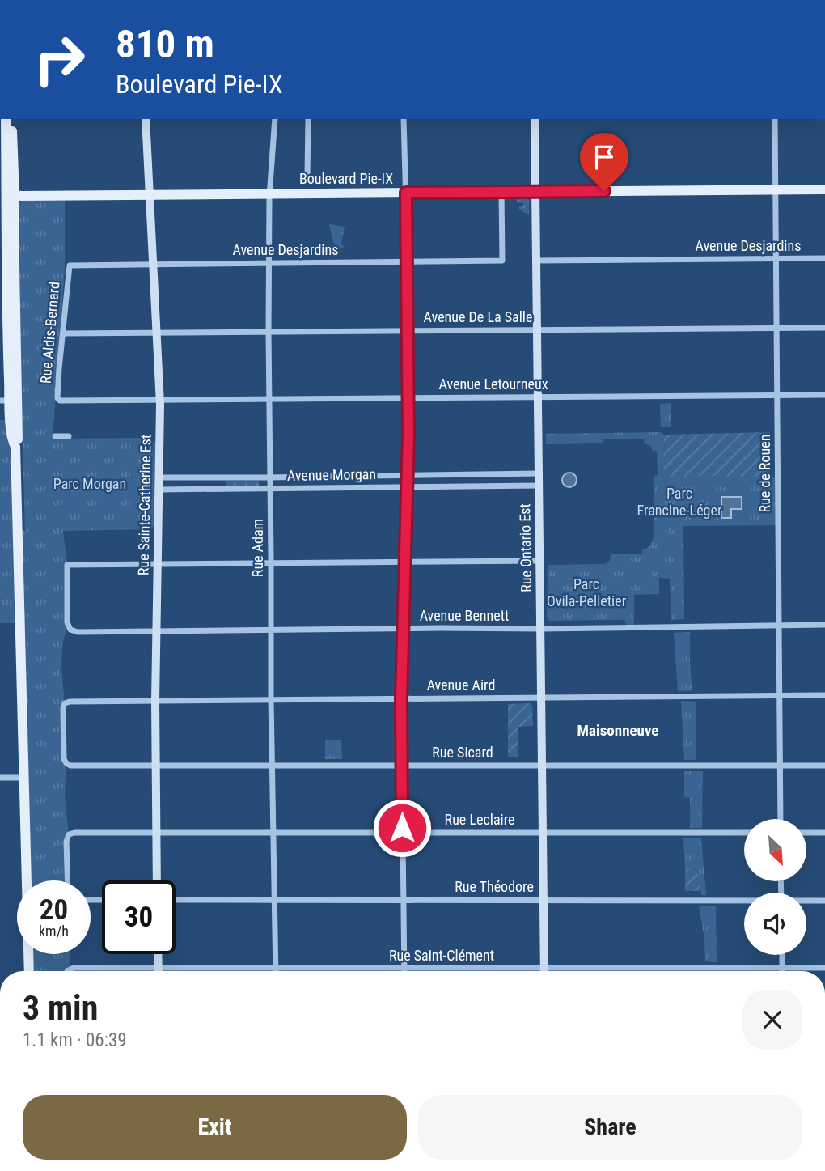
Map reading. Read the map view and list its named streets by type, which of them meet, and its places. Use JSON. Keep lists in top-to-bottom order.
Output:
{
  "streets": {
    "main road": ["Boulevard Pie-IX", "Rue Sainte-Catherine Est", "Rue Ontario Est"],
    "street": [
      "Avenue Desjardins",
      "Avenue De La Salle",
      "Rue Aldis-Bernard",
      "Avenue Letourneux",
      "Rue de Rouen",
      "Avenue Morgan",
      "Rue Adam",
      "Avenue Bennett",
      "Avenue Aird",
      "Rue Sicard",
      "Rue Leclaire",
      "Rue Théodore",
      "Rue Saint-Clément"
    ]
  },
  "crossings": [
    ["Boulevard Pie-IX", "Avenue Desjardins"],
    ["Boulevard Pie-IX", "Rue de Rouen"],
    ["Boulevard Pie-IX", "Rue Sainte-Catherine Est"],
    ["Boulevard Pie-IX", "Rue Adam"],
    ["Boulevard Pie-IX", "Rue Ontario Est"],
    ["Avenue Desjardins", "Rue Aldis-Bernard"],
    ["Avenue Desjardins", "Rue de Rouen"],
    ["Avenue Desjardins", "Rue Sainte-Catherine Est"],
    ["Avenue Desjardins", "Rue Adam"],
    ["Avenue Desjardins", "Rue Ontario Est"],
    ["Avenue De La Salle", "Rue Aldis-Bernard"],
    ["Avenue De La Salle", "Rue de Rouen"],
    ["Avenue De La Salle", "Rue Sainte-Catherine Est"],
    ["Avenue De La Salle", "Rue Adam"],
    ["Avenue De La Salle", "Rue Ontario Est"],
    ["Rue Aldis-Bernard", "Avenue Letourneux"],
    ["Avenue Letourneux", "Rue de Rouen"],
    ["Avenue Letourneux", "Rue Sainte-Catherine Est"],
    ["Avenue Letourneux", "Rue Adam"],
    ["Avenue Letourneux", "Rue Ontario Est"],
    ["Rue de Rouen", "Avenue Bennett"],
    ["Rue de Rouen", "Avenue Aird"],
    ["Rue de Rouen", "Rue Sicard"],
    ["Avenue Morgan", "Rue Sainte-Catherine Est"],
    ["Avenue Morgan", "Rue Adam"],
    ["Avenue Morgan", "Rue Ontario Est"],
    ["Rue Sainte-Catherine Est", "Avenue Bennett"],
    ["Rue Sainte-Catherine Est", "Avenue Aird"],
    ["Rue Sainte-Catherine Est", "Rue Sicard"],
    ["Rue Sainte-Catherine Est", "Rue Leclaire"],
    ["Rue Adam", "Avenue Bennett"],
    ["Rue Adam", "Avenue Aird"],
    ["Rue Adam", "Rue Sicard"],
    ["Rue Adam", "Rue Leclaire"],
    ["Rue Adam", "Rue Théodore"],
    ["Rue Adam", "Rue Saint-Clément"],
    ["Rue Ontario Est", "Avenue Bennett"],
    ["Rue Ontario Est", "Avenue Aird"],
    ["Rue Ontario Est", "Rue Sicard"],
    ["Rue Ontario Est", "Rue Leclaire"],
    ["Rue Ontario Est", "Rue Théodore"],
    ["Rue Ontario Est", "Rue Saint-Clément"],
    ["Avenue Aird", "Rue Sicard"]
  ],
  "districts": ["Maisonneuve"],
  "parks": ["Parc Morgan", "Parc Francine-Léger", "Parc Ovila-Pelletier"],
  "north": "bottom right",
  "page": {
    "turn": ["810 m", "Boulevard Pie-IX"],
    "speed": "20 km/h",
    "limit": "30",
    "heading": ["3 min", "1.1 km · 06:39"],
    "buttons": ["Exit", "Share"]
  }
}
